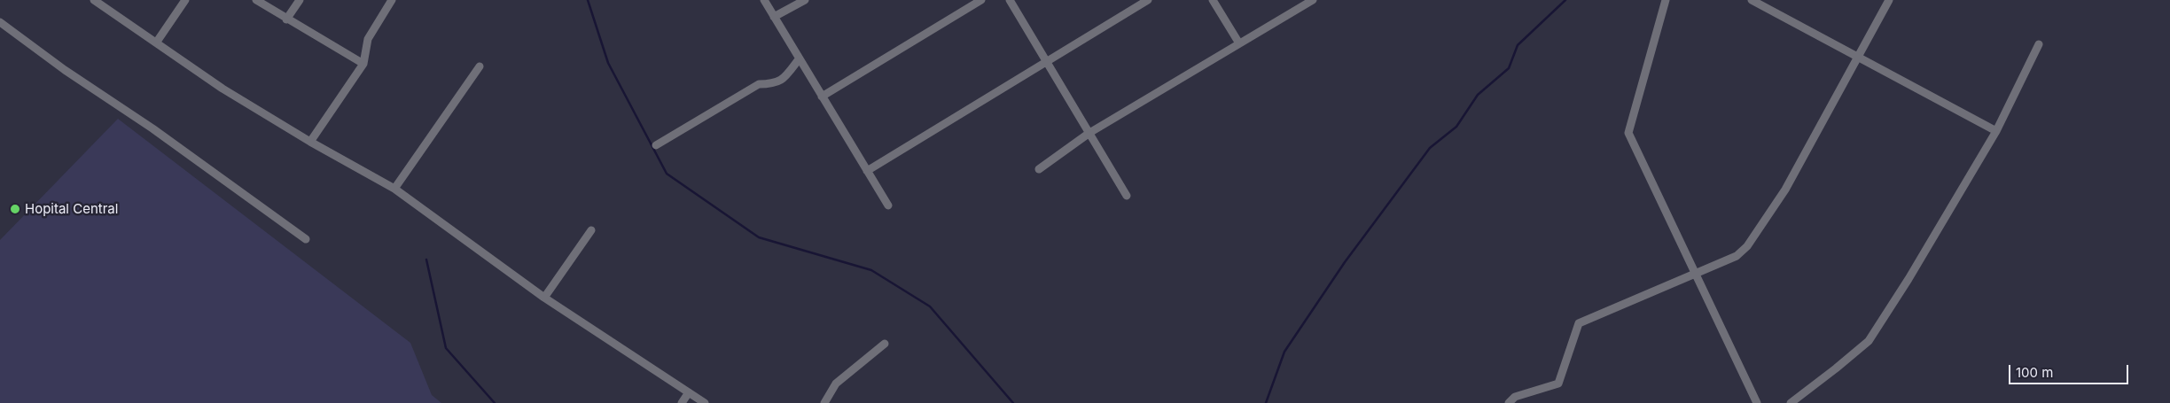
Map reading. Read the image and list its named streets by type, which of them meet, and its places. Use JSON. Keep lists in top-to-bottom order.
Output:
{
  "places": ["Hopital Central"],
  "scale_bar": "100 m"
}
